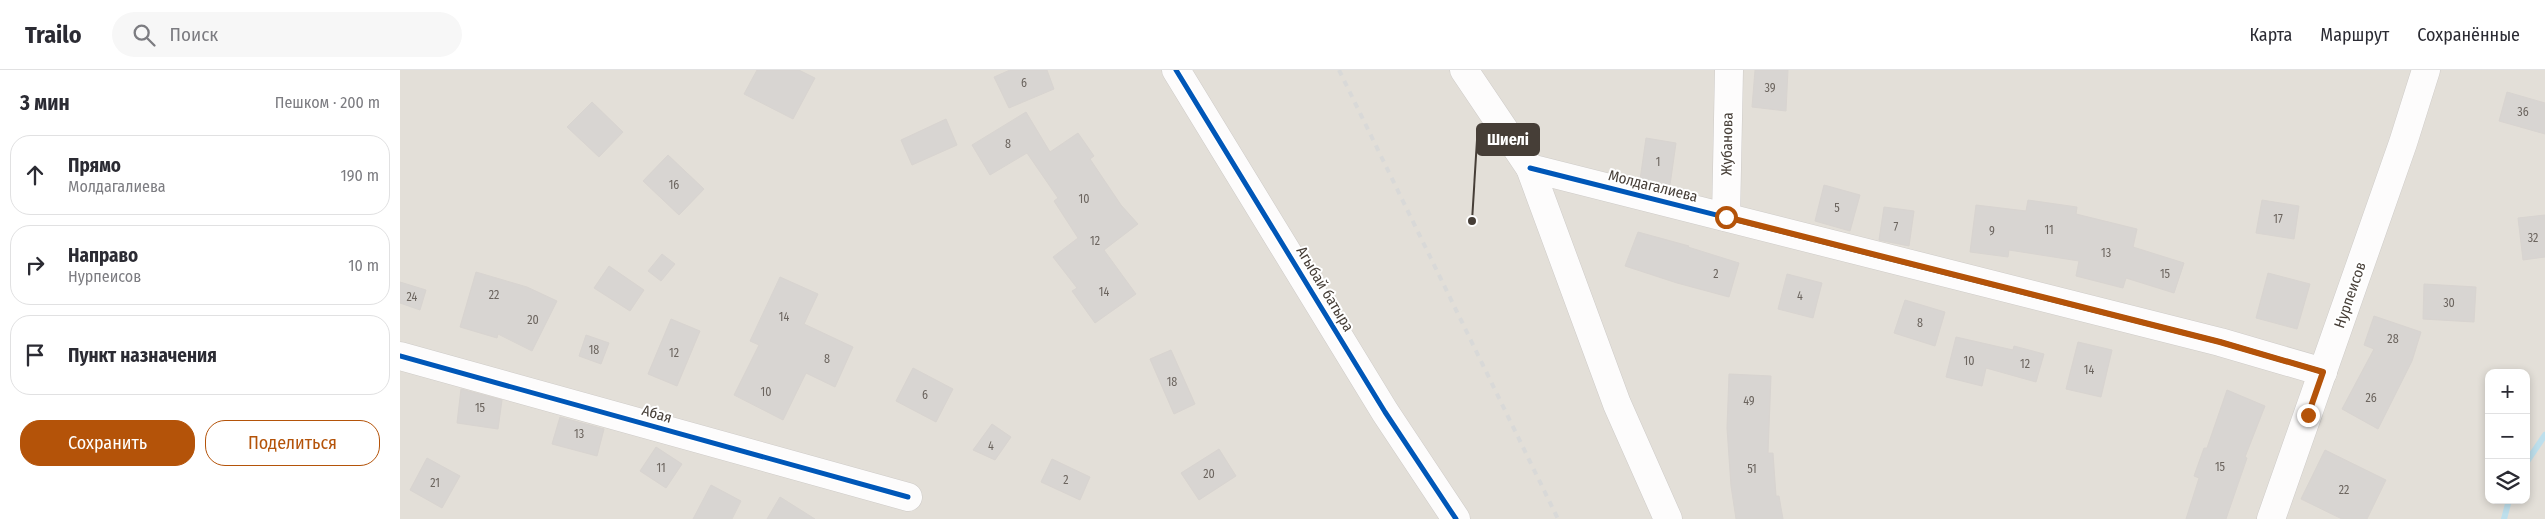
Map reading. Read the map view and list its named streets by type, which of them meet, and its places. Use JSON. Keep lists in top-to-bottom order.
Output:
{
  "streets": {
    "street": [
      "Жубанова",
      "Молдагалиева",
      "Агыбай батыра",
      "Нурпеисов",
      "Абая"
    ]
  },
  "crossings": [
    ["Жубанова", "Молдагалиева"],
    ["Молдагалиева", "Нурпеисов"]
  ],
  "places": ["Шиелі"],
  "house_numbers": [
    "6",
    "39",
    "36",
    "8",
    "1",
    "16",
    "10",
    "5",
    "17",
    "7",
    "11",
    "9",
    "32",
    "12",
    "13",
    "2",
    "15",
    "14",
    "22",
    "4",
    "24",
    "30",
    "14",
    "20",
    "8",
    "28",
    "18",
    "12",
    "8",
    "10",
    "12",
    "14",
    "18",
    "10",
    "6",
    "26",
    "49",
    "15",
    "13",
    "4",
    "15",
    "11",
    "51",
    "20",
    "2",
    "21",
    "22"
  ],
  "page": {
    "header": "Trailo",
    "search": "Поиск",
    "nav": ["Карта", "Маршрут", "Сохранённые"],
    "heading": ["3 мин", "Пешком · 200 m"],
    "list": [
      ["Прямо", "Молдагалиева", "190 m"],
      ["Направо", "Нурпеисов", "10 m"],
      "Пункт назначения"
    ],
    "map_buttons": ["+", "−"],
    "buttons": ["Сохранить", "Поделиться"]
  }
}
